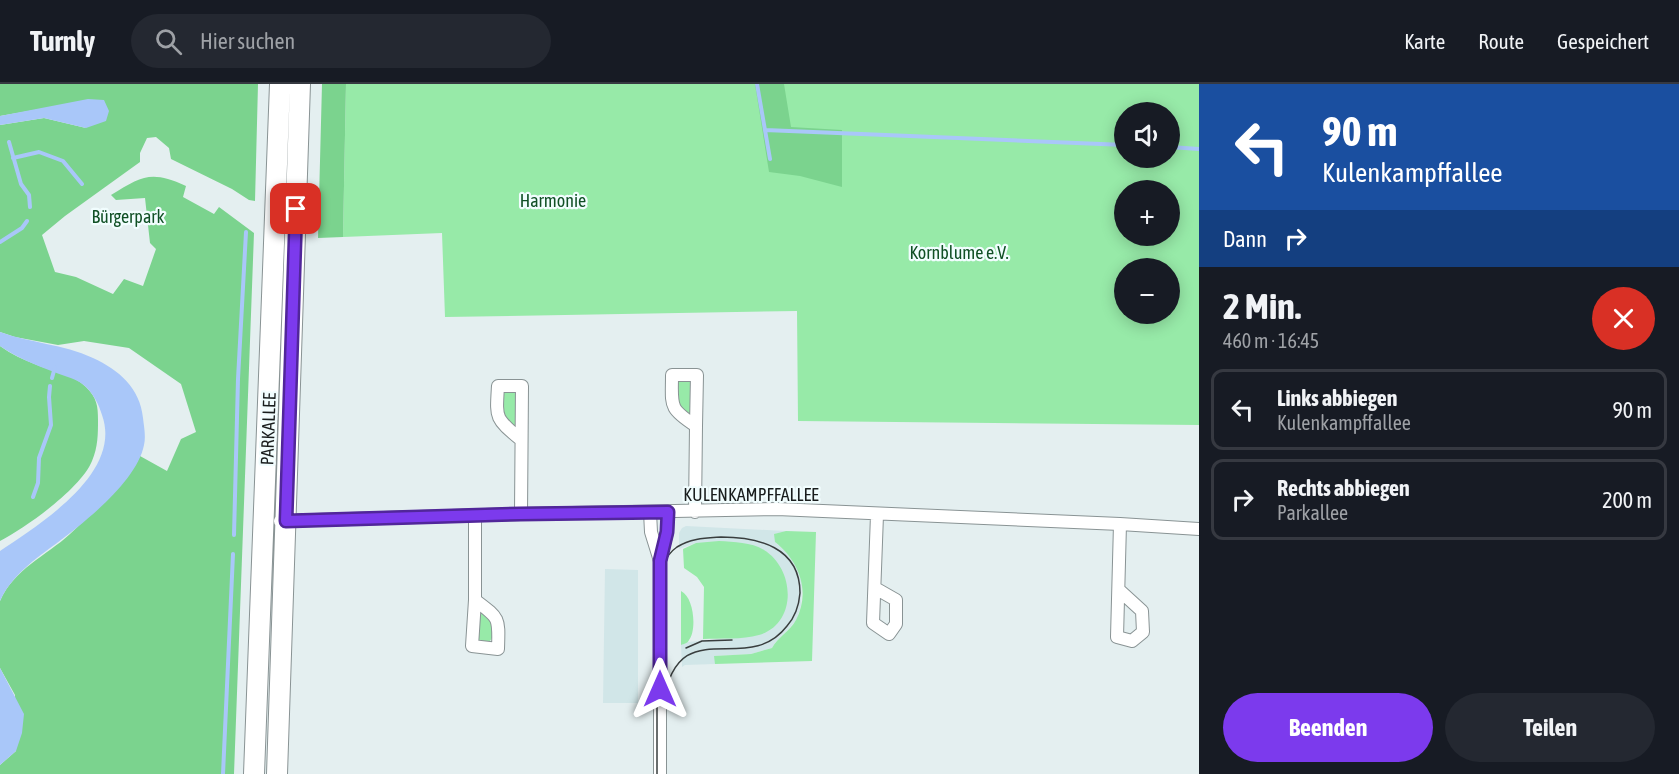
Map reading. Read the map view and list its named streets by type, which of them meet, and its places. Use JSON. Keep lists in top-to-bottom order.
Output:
{
  "streets": {
    "main road": ["PARKALLEE"],
    "street": ["KULENKAMPFFALLEE"]
  },
  "crossings": [
    ["PARKALLEE", "KULENKAMPFFALLEE"]
  ],
  "parks": ["Harmonie", "Bürgerpark", "Kornblume e.V."],
  "page": {
    "header": "Turnly",
    "search": "Hier suchen",
    "nav": ["Karte", "Route", "Gespeichert"],
    "turn": ["90 m", "Kulenkampffallee"],
    "map_buttons": ["+", "−"],
    "then": "Dann",
    "heading": ["2 Min.", "460 m · 16:45"],
    "list": [
      {
        "name": "Links abbiegen",
        "note": "Kulenkampffallee",
        "value": "90 m"
      },
      {
        "name": "Rechts abbiegen",
        "note": "Parkallee",
        "value": "200 m"
      }
    ],
    "buttons": ["Beenden", "Teilen"]
  }
}
